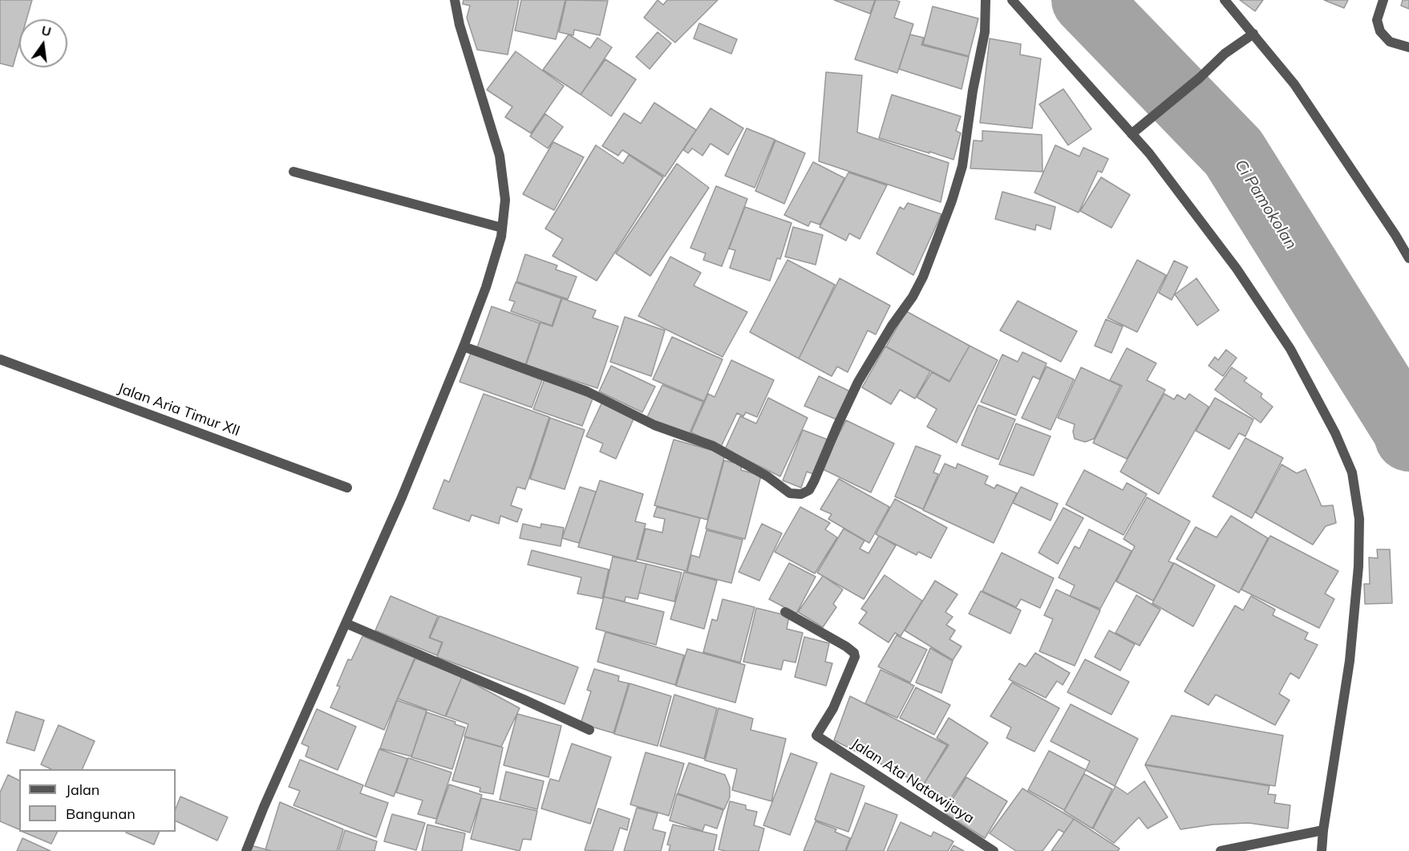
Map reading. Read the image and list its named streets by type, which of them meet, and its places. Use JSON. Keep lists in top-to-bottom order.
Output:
{
  "streets": {
    "street": ["Jalan Aria Timur XII", "Jalan Ata Natawijaya"]
  },
  "water": ["Ci Pamokolan"],
  "legend": ["Jalan", "Bangunan"],
  "north": "top"
}
